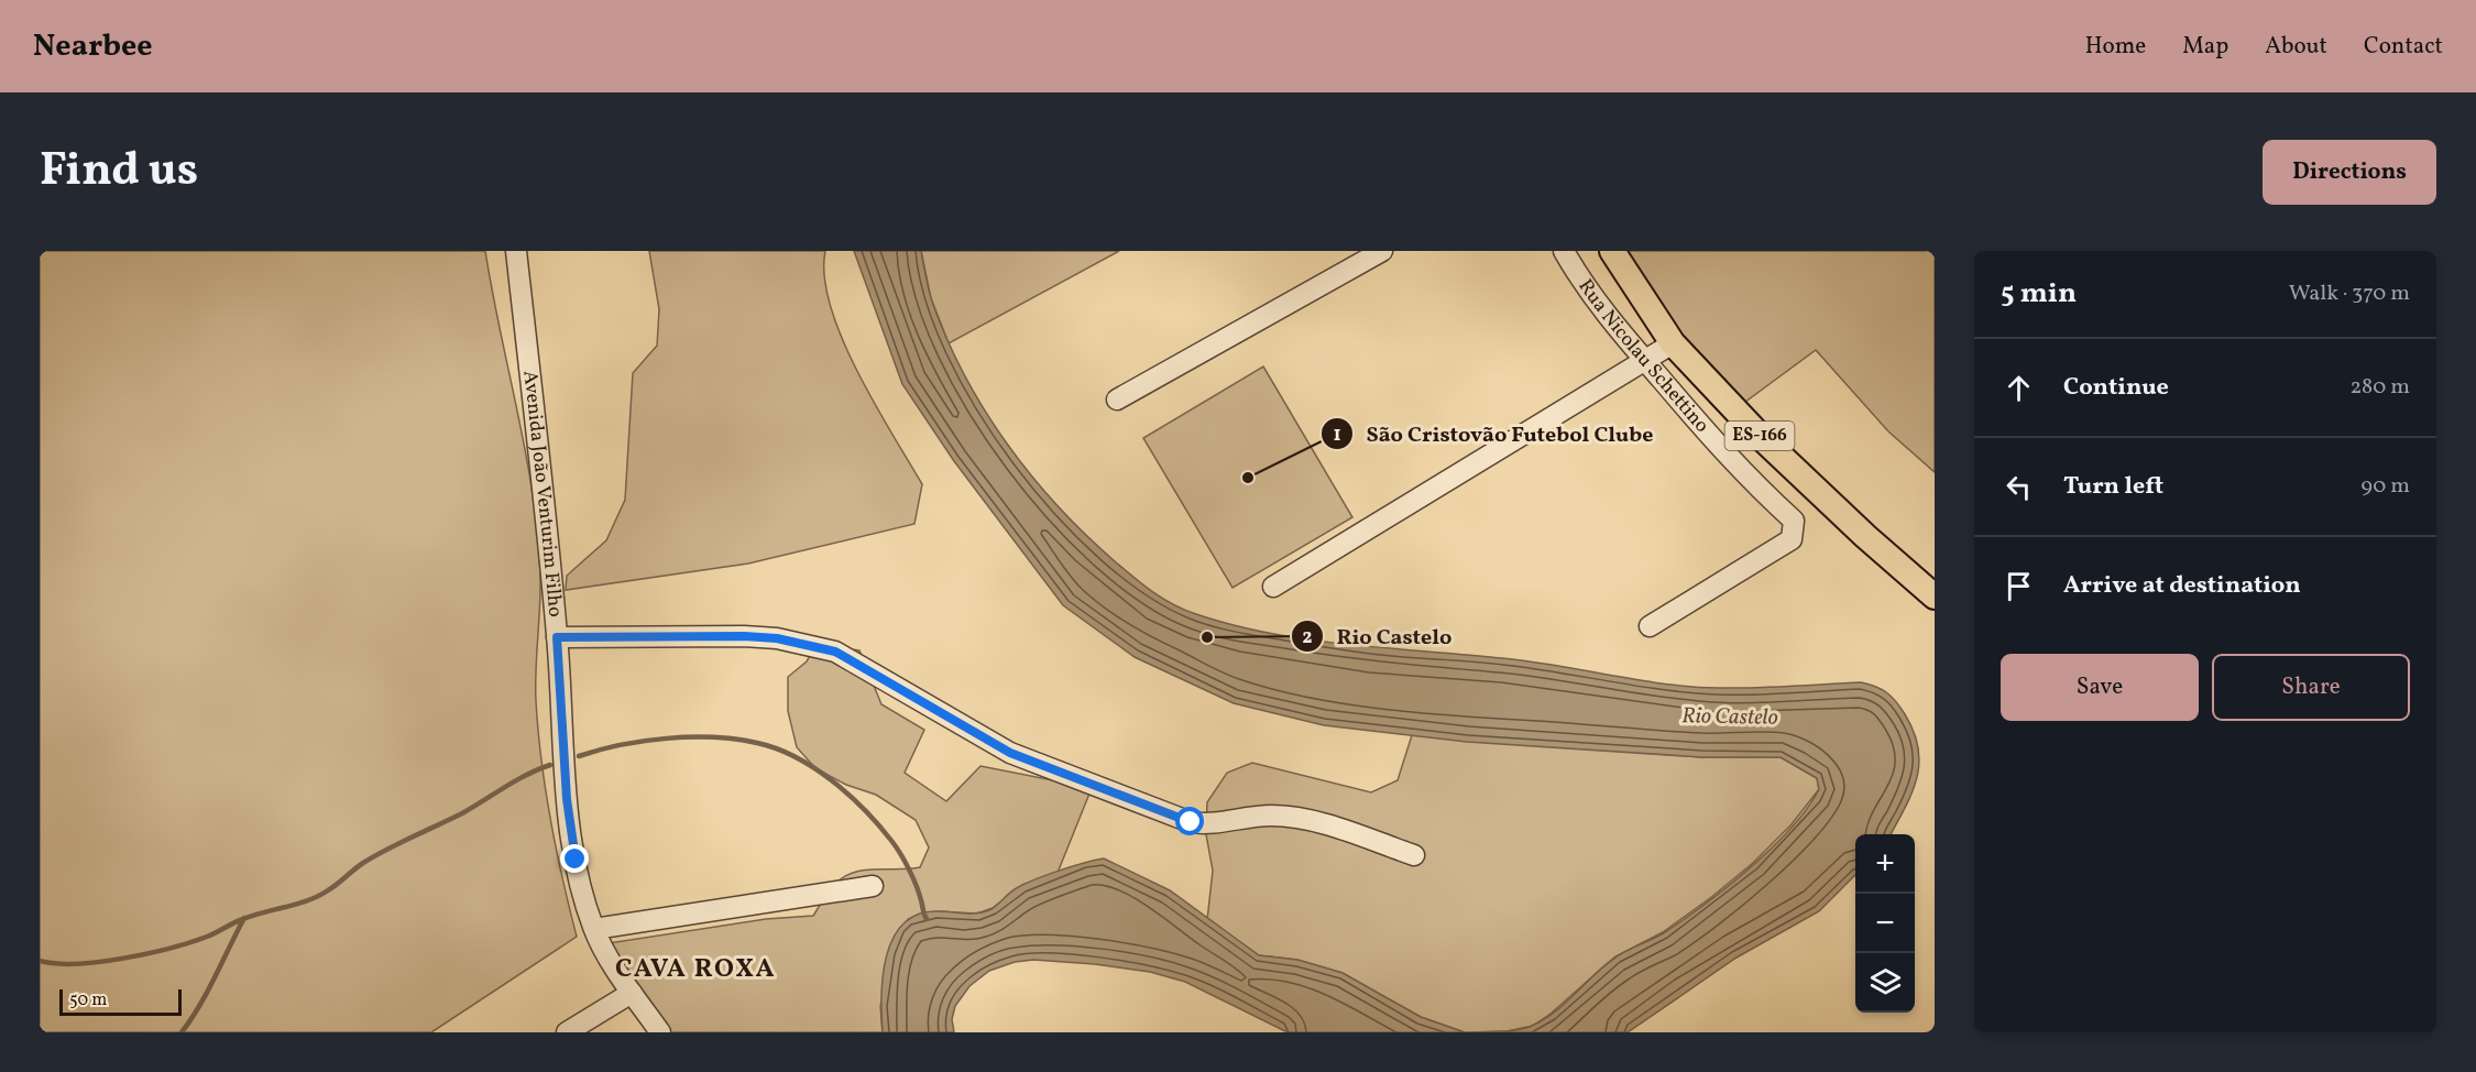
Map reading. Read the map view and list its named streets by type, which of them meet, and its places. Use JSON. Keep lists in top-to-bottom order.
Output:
{
  "streets": {
    "main road": ["ES-166"],
    "street": ["Rua Nicolau Schettino", "Avenida João Venturim Filho"]
  },
  "districts": ["CAVA ROXA"],
  "water": ["Rio Castelo"],
  "places": ["São Cristovão Futebol Clube", "Rio Castelo"],
  "scale_bar": "50 m",
  "page": {
    "header": "Nearbee",
    "nav": [
      "Home",
      "Map",
      "About",
      "Contact"
    ],
    "title": "Find us",
    "buttons": [
      "Directions",
      ["Save", "Share"]
    ],
    "heading": ["5 min", "Walk · 370 m"],
    "list": [
      ["Continue", "280 m"],
      ["Turn left", "90 m"],
      "Arrive at destination"
    ],
    "map_buttons": ["+", "−"],
    "scale": "50 m"
  }
}
